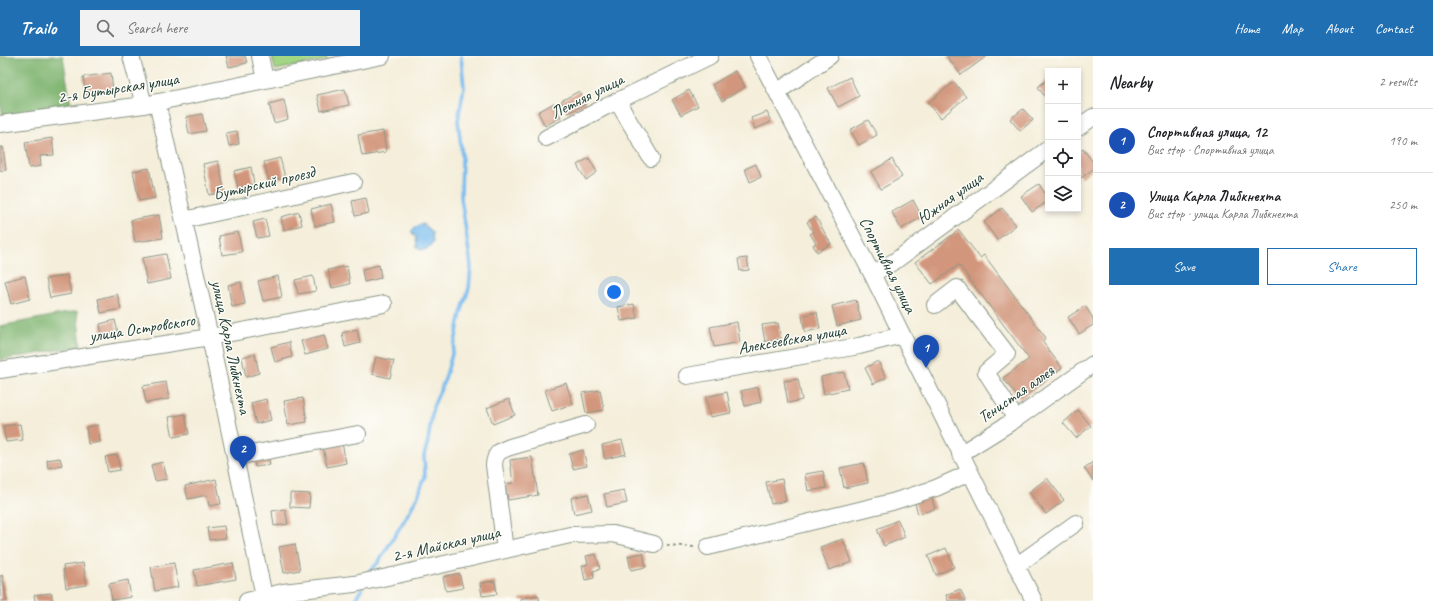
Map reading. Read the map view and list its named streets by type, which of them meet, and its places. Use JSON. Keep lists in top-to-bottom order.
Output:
{
  "streets": {
    "street": [
      "2-я Бутырская улица",
      "Летняя улица",
      "Бутырский проезд",
      "Южная улица",
      "Спортивная улица",
      "улица Островского",
      "Алексеевская улица",
      "улица Карла Либкнехта",
      "Тенистая аллея",
      "2-я Майская улица"
    ]
  },
  "crossings": [
    ["2-я Бутырская улица", "улица Карла Либкнехта"],
    ["Бутырский проезд", "улица Карла Либкнехта"],
    ["Южная улица", "Спортивная улица"],
    ["Спортивная улица", "Алексеевская улица"],
    ["Спортивная улица", "Тенистая аллея"],
    ["улица Островского", "улица Карла Либкнехта"],
    ["улица Карла Либкнехта", "2-я Майская улица"]
  ],
  "page": {
    "header": "Trailo",
    "search": "Search here",
    "nav": [
      "Home",
      "Map",
      "About",
      "Contact"
    ],
    "heading": ["Nearby", "2 results"],
    "map_buttons": ["+", "−"],
    "list": [
      {
        "mark": "1",
        "name": "Спортивная улица, 12",
        "note": "Bus stop · Спортивная улица",
        "value": "190 m"
      },
      {
        "mark": "2",
        "name": "Улица Карла Либкнехта",
        "note": "Bus stop · улица Карла Либкнехта",
        "value": "250 m"
      }
    ],
    "buttons": ["Save", "Share"],
    "pins": ["1", "2"]
  }
}
